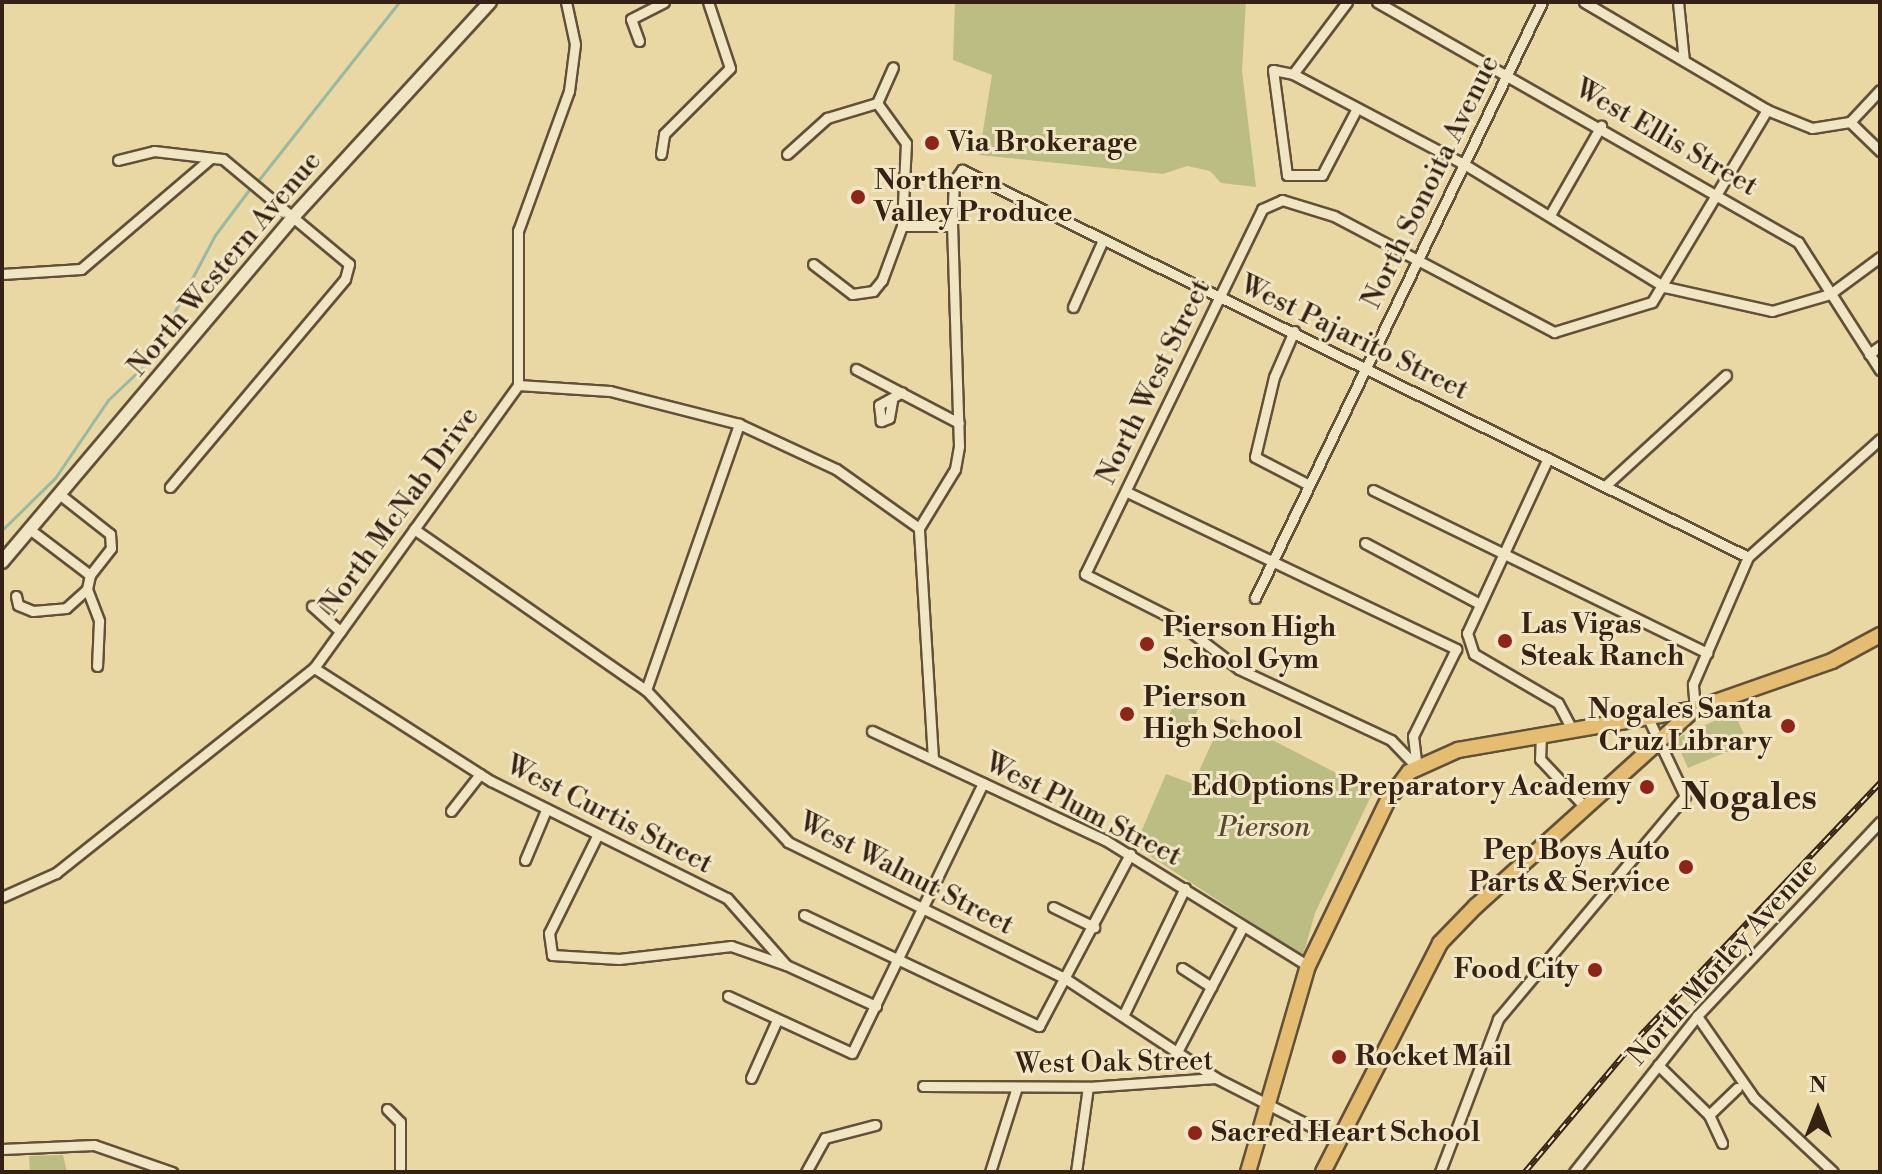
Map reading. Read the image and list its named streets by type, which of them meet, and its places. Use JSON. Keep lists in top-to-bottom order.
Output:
{
  "streets": {
    "street": [
      "West Ellis Street",
      "North Sonoita Avenue",
      "North Western Avenue",
      "West Pajarito Street",
      "North West Street",
      "North McNab Drive",
      "West Plum Street",
      "West Curtis Street",
      "West Walnut Street",
      "North Morley Avenue",
      "West Oak Street"
    ]
  },
  "crossings": [
    ["West Ellis Street", "North Sonoita Avenue"],
    ["North Sonoita Avenue", "West Pajarito Street"],
    ["North Sonoita Avenue", "North West Street"],
    ["West Pajarito Street", "North West Street"],
    ["North McNab Drive", "West Curtis Street"],
    ["North McNab Drive", "West Walnut Street"],
    ["West Walnut Street", "West Oak Street"]
  ],
  "districts": ["Nogales"],
  "parks": ["Pierson"],
  "places": [
    "Via Brokerage",
    "Northern Valley Produce",
    "Las Vigas Steak Ranch",
    "Pierson High School Gym",
    "Pierson High School",
    "Nogales Santa Cruz Library",
    "EdOptions Preparatory Academy",
    "Pep Boys Auto Parts & Service",
    "Food City",
    "Rocket Mail",
    "Sacred Heart School"
  ],
  "north": "top"
}
